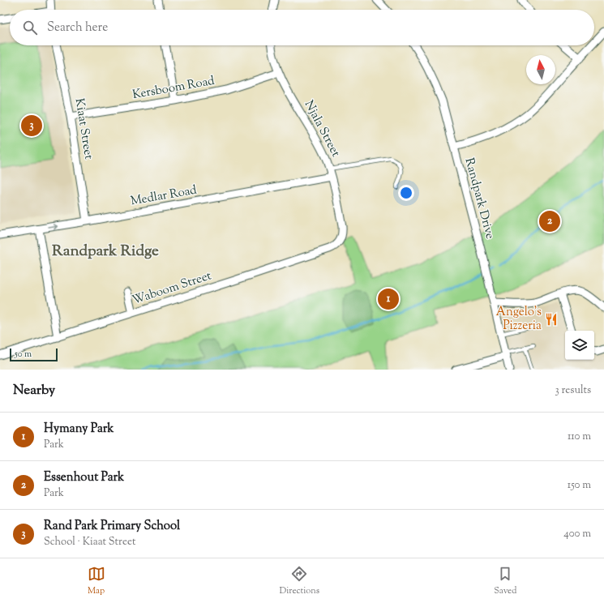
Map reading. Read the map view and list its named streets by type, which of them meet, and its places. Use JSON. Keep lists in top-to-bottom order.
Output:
{
  "streets": {
    "street": [
      "Kersboom Road",
      "Kiaat Street",
      "Njala Street",
      "Medlar Road",
      "Randpark Drive",
      "Waboom Street"
    ]
  },
  "crossings": [
    ["Kersboom Road", "Kiaat Street"],
    ["Kersboom Road", "Njala Street"],
    ["Kiaat Street", "Medlar Road"],
    ["Njala Street", "Medlar Road"],
    ["Njala Street", "Waboom Street"]
  ],
  "districts": ["Randpark Ridge"],
  "places": {
    "restaurant": ["Angelo's Pizzeria"]
  },
  "scale_bar": "50 m",
  "north": "top",
  "page": {
    "search": "Search here",
    "pins": ["3", "2", "1"],
    "scale": "50 m",
    "heading": ["Nearby", "3 results"],
    "list": [
      {
        "mark": "1",
        "name": "Hymany Park",
        "note": "Park",
        "value": "110 m"
      },
      {
        "mark": "2",
        "name": "Essenhout Park",
        "note": "Park",
        "value": "150 m"
      },
      {
        "mark": "3",
        "name": "Rand Park Primary School",
        "note": "School · Kiaat Street",
        "value": "400 m"
      }
    ],
    "nav": ["Map", "Directions", "Saved"]
  }
}
